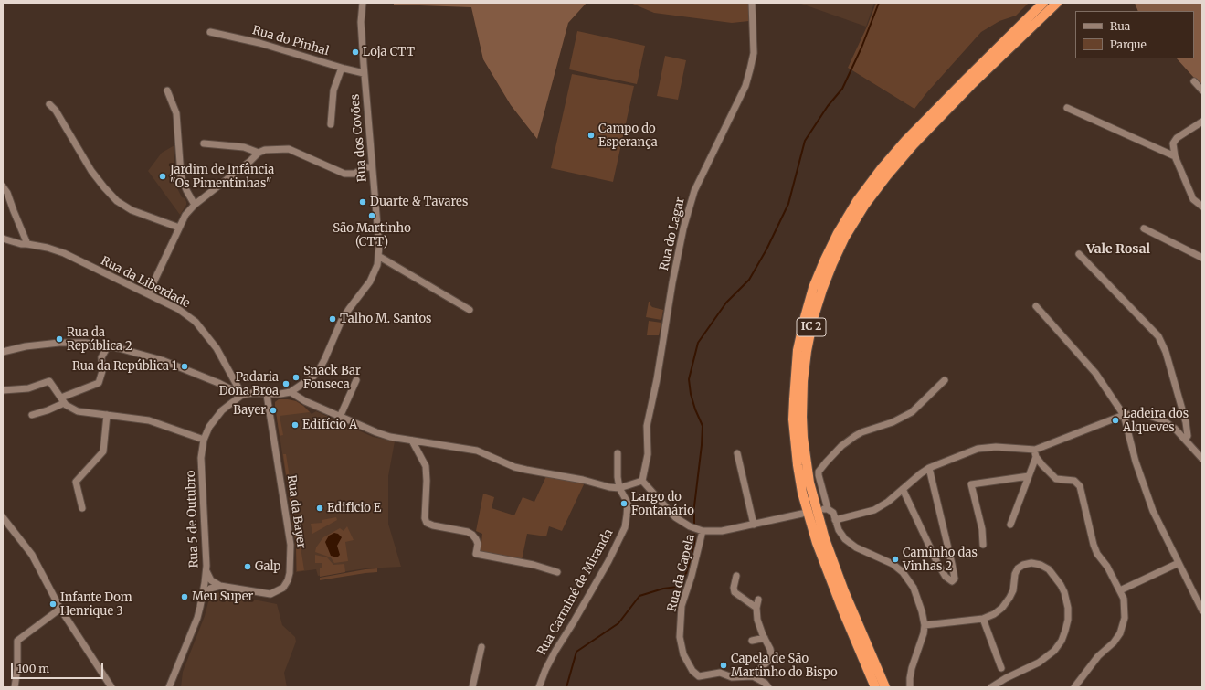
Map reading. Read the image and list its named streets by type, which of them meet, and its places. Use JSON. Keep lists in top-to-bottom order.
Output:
{
  "streets": {
    "highway": ["IC 2"],
    "street": [
      "Rua do Pinhal",
      "Rua dos Covões",
      "Rua do Lagar",
      "Rua da Liberdade",
      "Rua da Bayer",
      "Rua 5 de Outubro",
      "Rua da Capela",
      "Rua Carminé de Miranda"
    ]
  },
  "crossings": [
    ["Rua do Pinhal", "Rua dos Covões"],
    ["Rua dos Covões", "Rua da Bayer"],
    ["Rua da Liberdade", "Rua 5 de Outubro"]
  ],
  "districts": ["Vale Rosal"],
  "places": [
    "Loja CTT",
    "Campo do Esperança",
    "Jardim de Infância \"Os Pimentinhas\"",
    "Duarte & Tavares",
    "São Martinho (CTT)",
    "Talho M. Santos",
    "Rua da República 2",
    "Rua da República 1",
    "Snack Bar Fonseca",
    "Padaria Dona Broa",
    "Bayer",
    "Ladeira dos Alqueves",
    "Edifício A",
    "Largo do Fontanário",
    "Edificio E",
    "Caminho das Vinhas 2",
    "Galp",
    "Meu Super",
    "Infante Dom Henrique 3",
    "Capela de São Martinho do Bispo"
  ],
  "legend": ["Rua", "Parque"],
  "scale_bar": "100 m"
}
